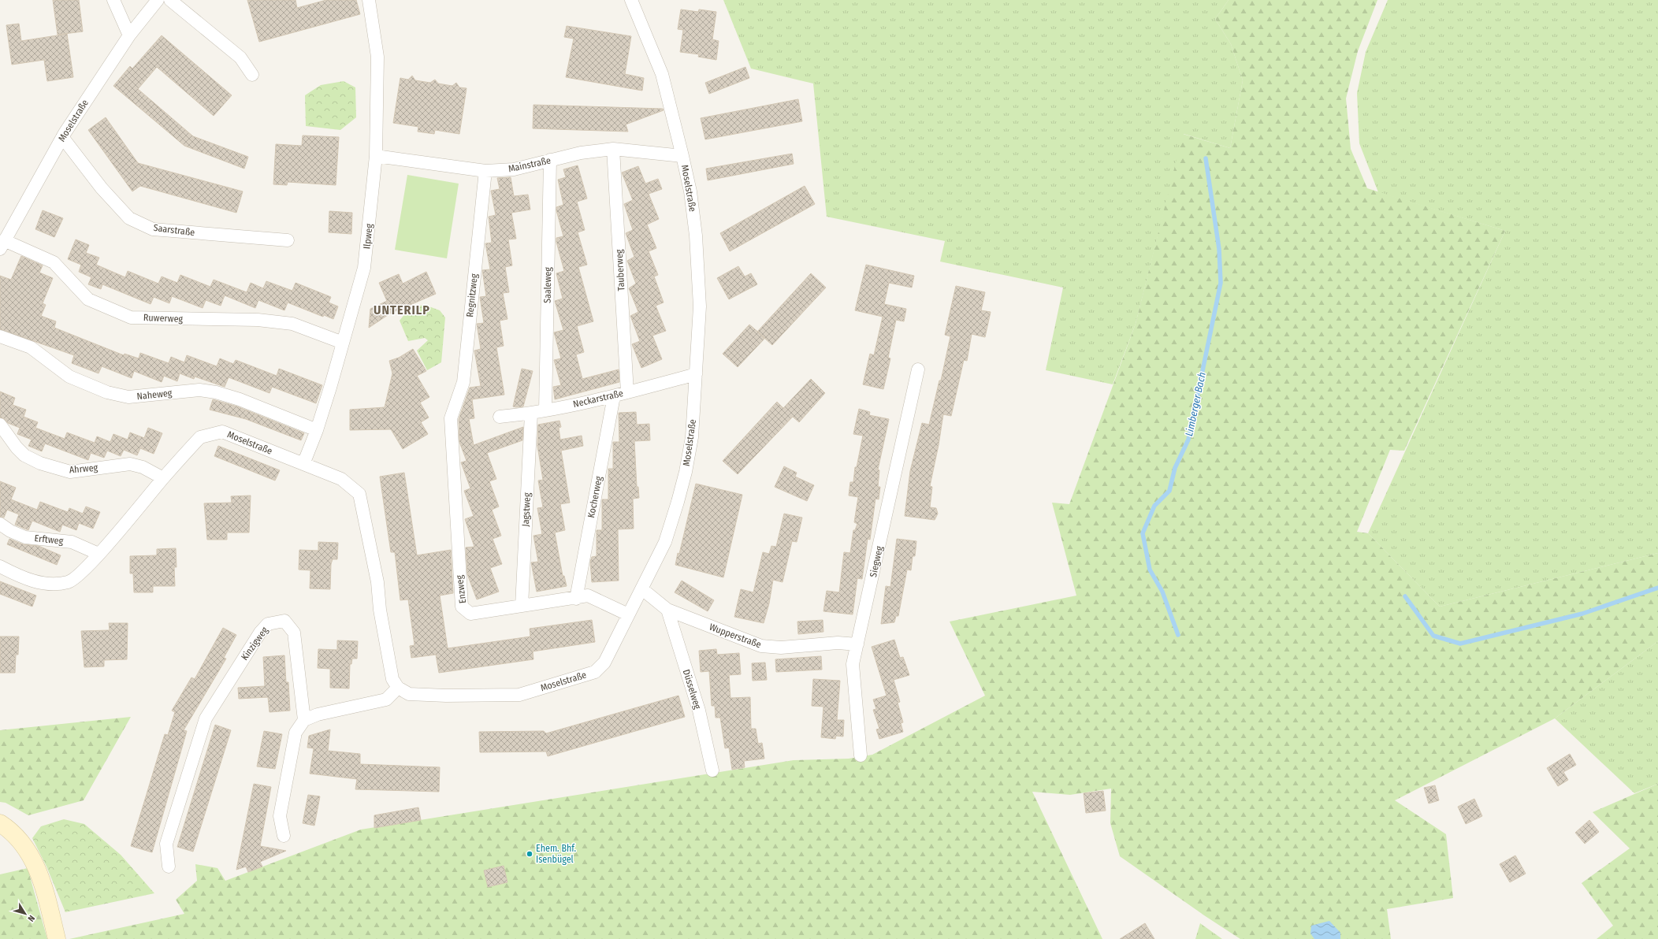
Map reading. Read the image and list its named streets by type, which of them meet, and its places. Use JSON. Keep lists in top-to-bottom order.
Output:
{
  "streets": {
    "street": [
      "Moselstraße",
      "Mainstraße",
      "Saarstraße",
      "Ilpweg",
      "Tauberweg",
      "Saaleweg",
      "Regnitzweg",
      "Ruwerweg",
      "Naheweg",
      "Neckarstraße",
      "Ahrweg",
      "Kocherweg",
      "Jagstweg",
      "Erftweg",
      "Siegweg",
      "Enzweg",
      "Wupperstraße",
      "Kinzigweg",
      "Düsselweg"
    ]
  },
  "crossings": [
    ["Moselstraße", "Mainstraße"],
    ["Moselstraße", "Saarstraße"],
    ["Moselstraße", "Ilpweg"],
    ["Moselstraße", "Ruwerweg"],
    ["Moselstraße", "Neckarstraße"],
    ["Moselstraße", "Ahrweg"],
    ["Moselstraße", "Erftweg"],
    ["Moselstraße", "Enzweg"],
    ["Moselstraße", "Wupperstraße"],
    ["Mainstraße", "Ilpweg"],
    ["Mainstraße", "Tauberweg"],
    ["Mainstraße", "Saaleweg"],
    ["Mainstraße", "Regnitzweg"],
    ["Ilpweg", "Ruwerweg"],
    ["Ilpweg", "Naheweg"],
    ["Tauberweg", "Neckarstraße"],
    ["Saaleweg", "Neckarstraße"],
    ["Regnitzweg", "Enzweg"],
    ["Neckarstraße", "Kocherweg"],
    ["Neckarstraße", "Jagstweg"],
    ["Kocherweg", "Enzweg"],
    ["Jagstweg", "Enzweg"],
    ["Siegweg", "Wupperstraße"],
    ["Wupperstraße", "Düsselweg"]
  ],
  "districts": ["UNTERILP"],
  "water": ["Limberger Bach"],
  "places": ["Ehem. Bhf. Isenbügel"],
  "north": "bottom right"
}
